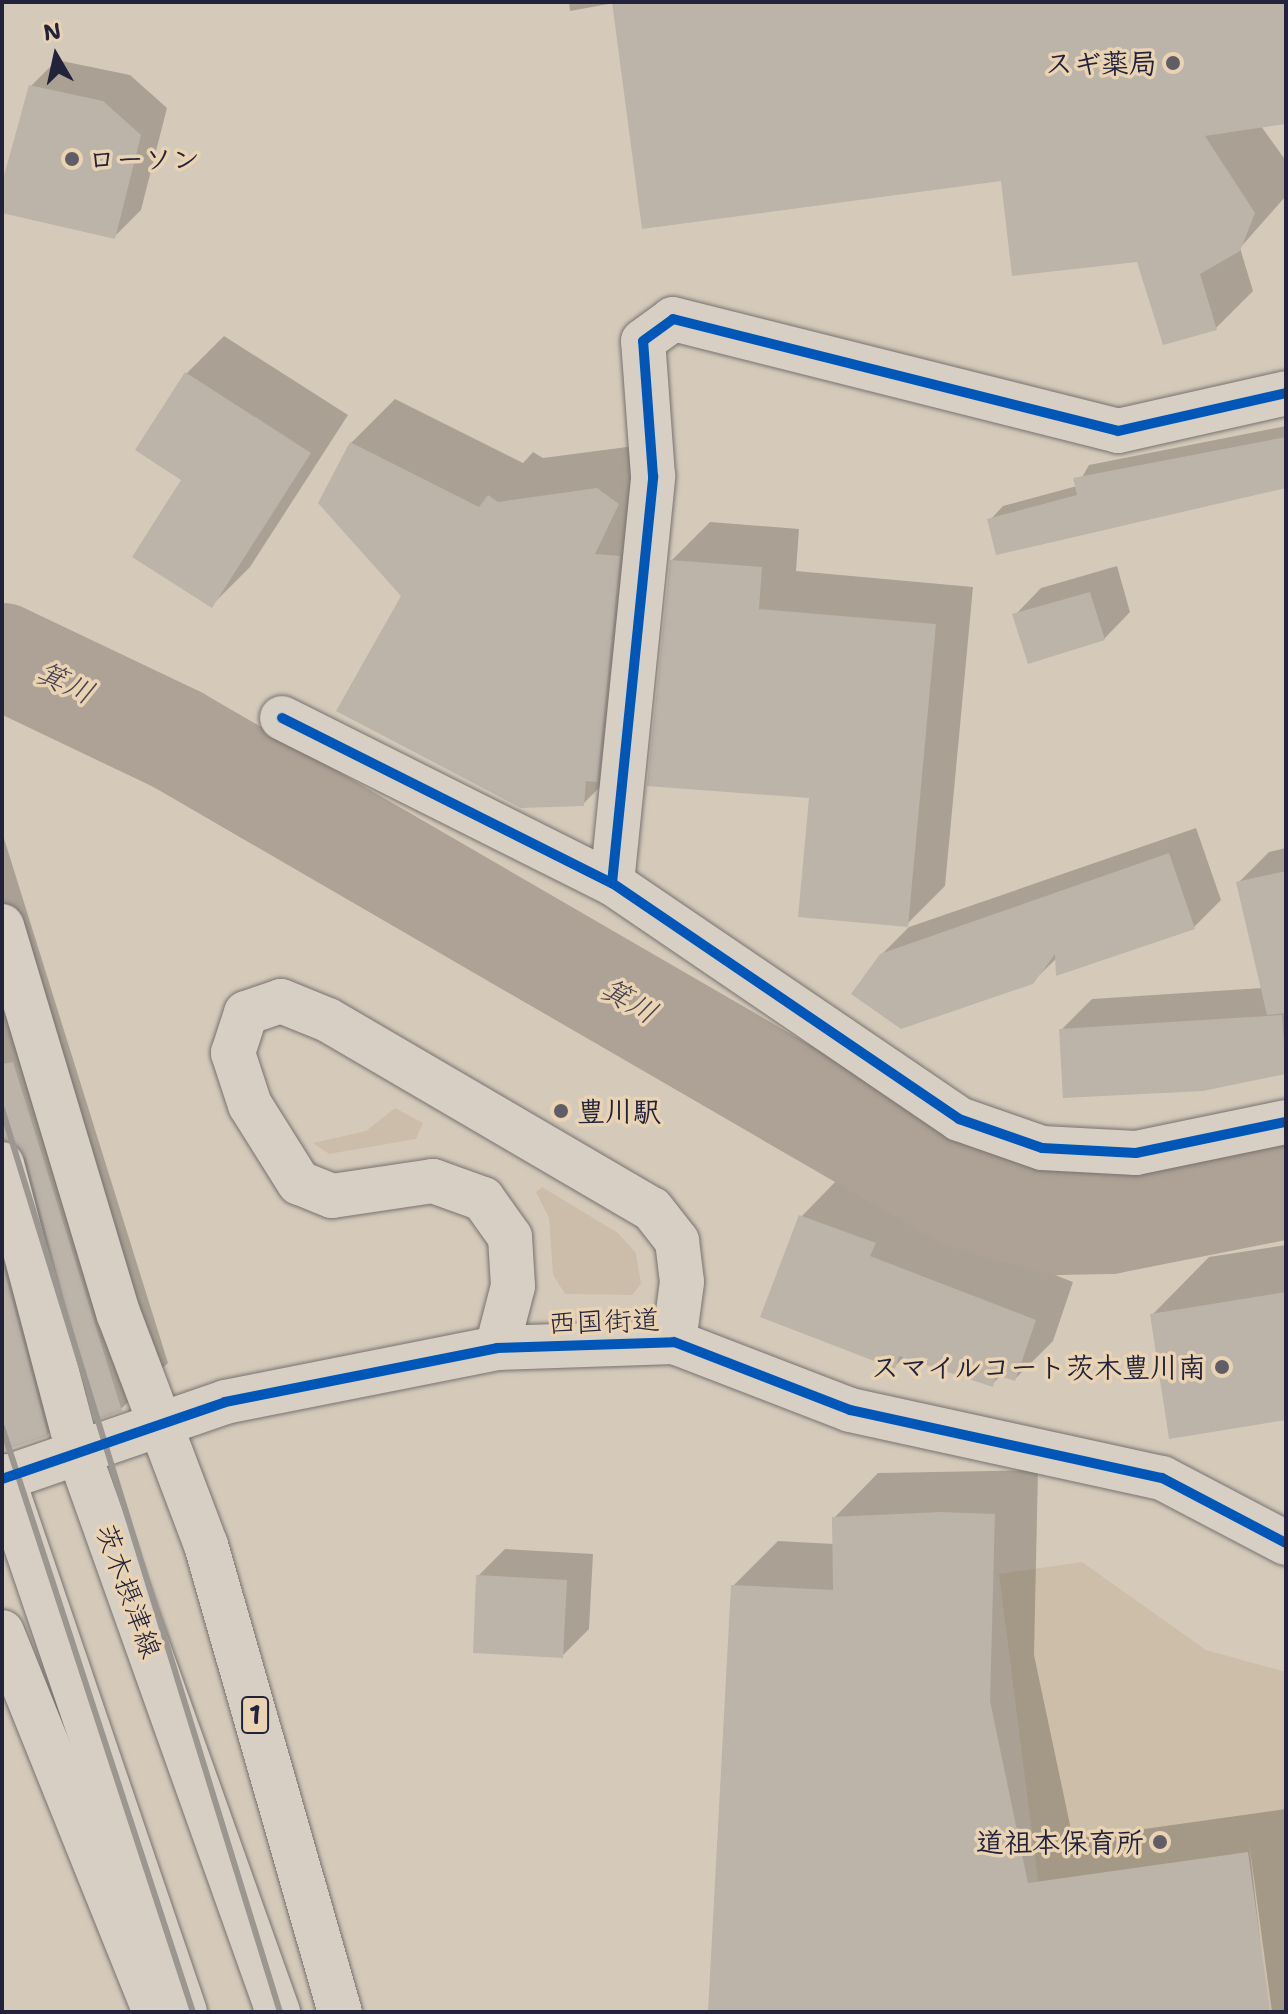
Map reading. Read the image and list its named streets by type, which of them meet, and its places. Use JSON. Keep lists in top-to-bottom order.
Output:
{
  "streets": {
    "street": ["西国街道", "茨木摂津線", "1"]
  },
  "crossings": [
    ["西国街道", "茨木摂津線"],
    ["西国街道", "1"]
  ],
  "water": ["箕川"],
  "places": [
    "スギ薬局",
    "ローソン",
    "豊川駅",
    "スマイルコート茨木豊川南",
    "道祖本保育所"
  ],
  "north": "top"
}
